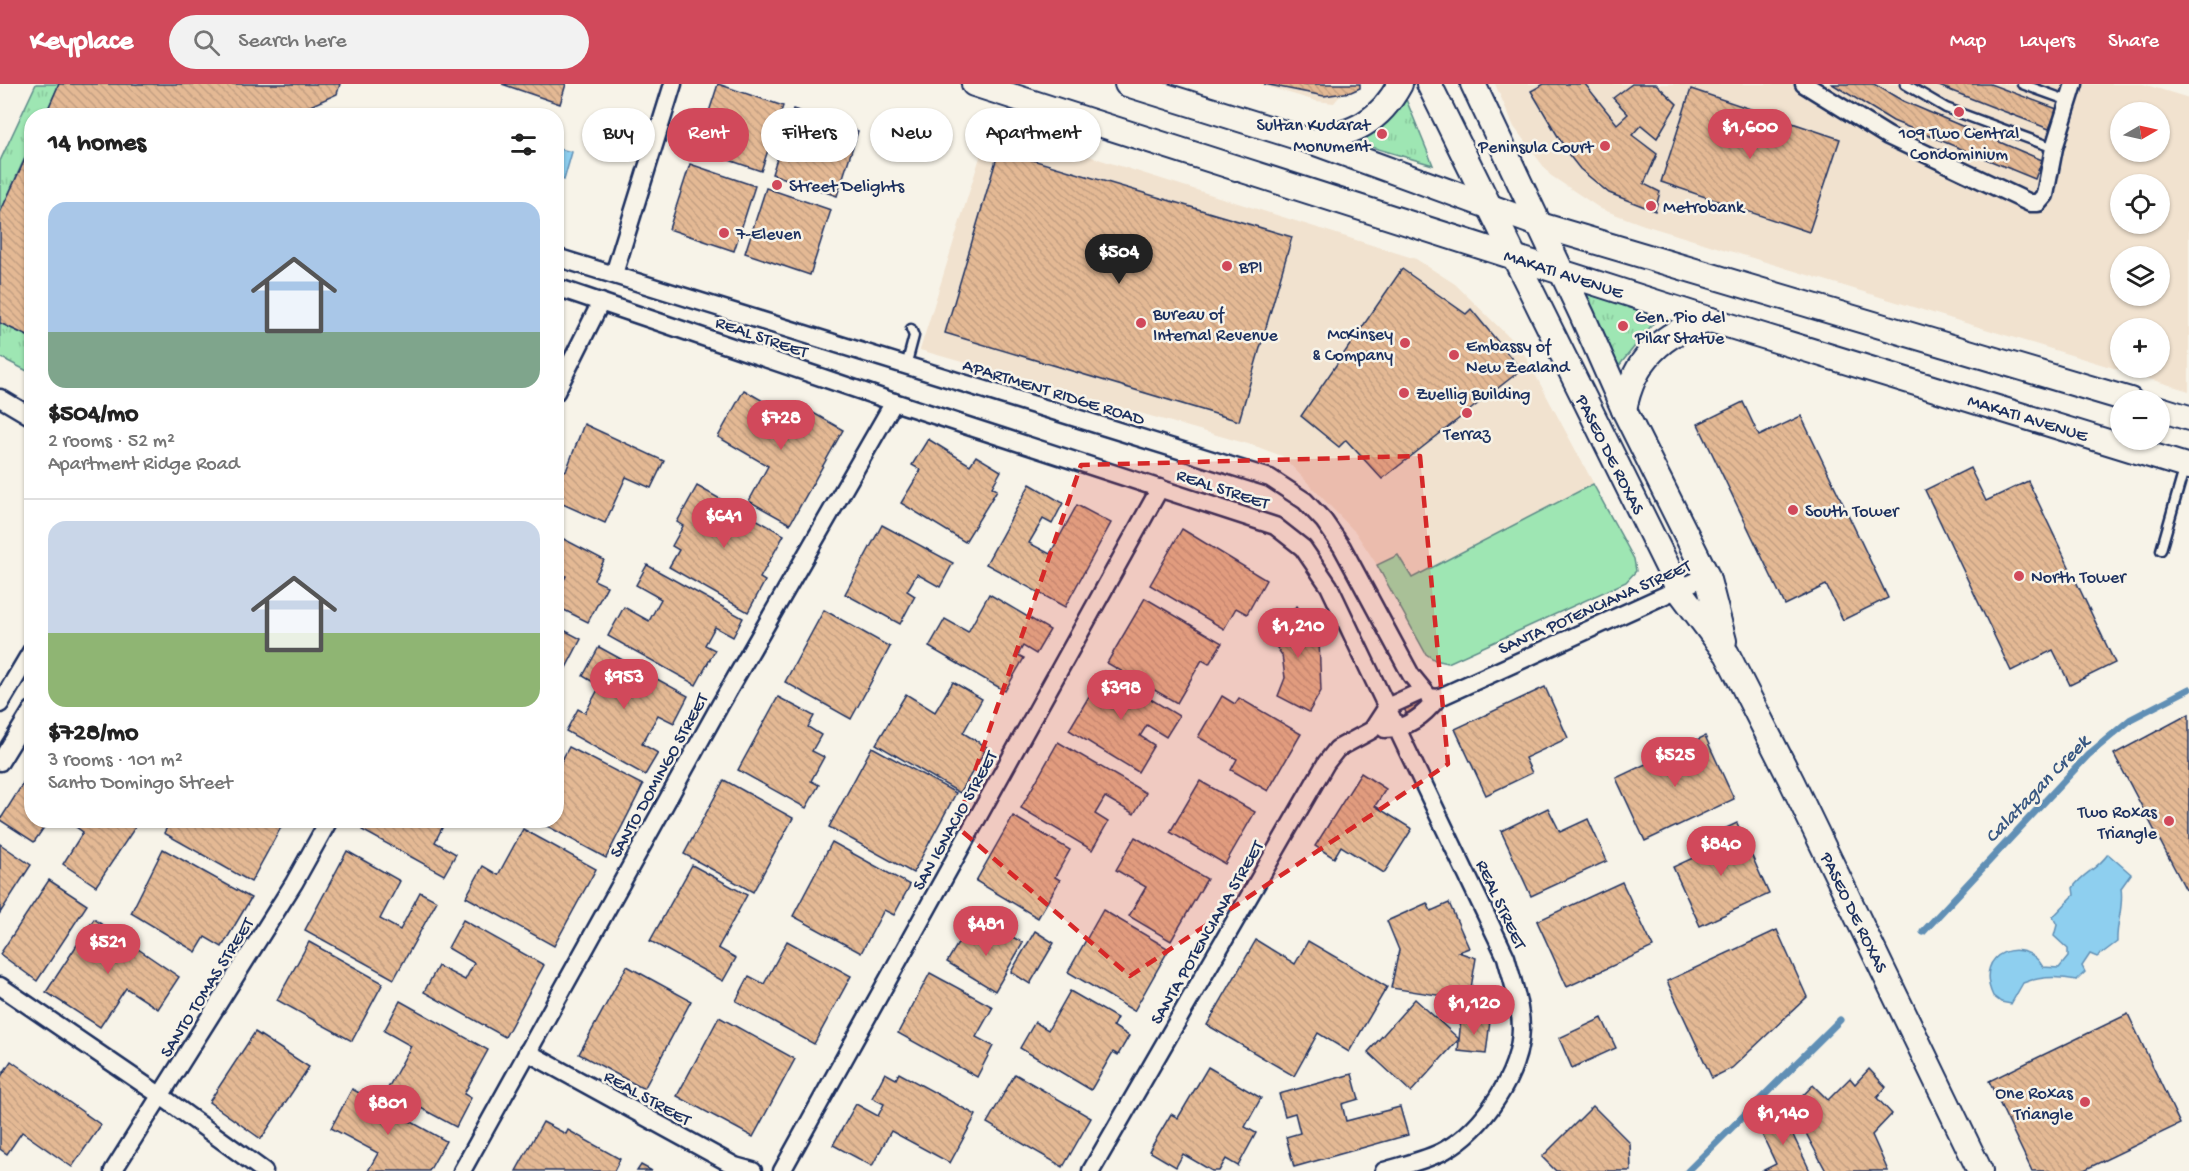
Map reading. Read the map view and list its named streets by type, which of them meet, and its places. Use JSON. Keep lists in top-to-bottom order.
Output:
{
  "streets": {
    "main road": ["MAKATI AVENUE", "PASEO DE ROXAS"],
    "street": [
      "REAL STREET",
      "APARTMENT RIDGE ROAD",
      "SANTA POTENCIANA STREET",
      "SANTO DOMINGO STREET",
      "SAN IGNACIO STREET",
      "SANTO TOMAS STREET"
    ]
  },
  "crossings": [
    ["MAKATI AVENUE", "PASEO DE ROXAS"],
    ["REAL STREET", "SANTA POTENCIANA STREET"],
    ["REAL STREET", "SANTO DOMINGO STREET"],
    ["REAL STREET", "SAN IGNACIO STREET"],
    ["APARTMENT RIDGE ROAD", "SANTA POTENCIANA STREET"],
    ["PASEO DE ROXAS", "SANTA POTENCIANA STREET"]
  ],
  "water": ["Calatagan Creek"],
  "places": [
    "109 Two Central Condominium",
    "Sultan Kudarat Monument",
    "Peninsula Court",
    "Street Delights",
    "Metrobank",
    "7-Eleven",
    "BPI",
    "Bureau of Internal Revenue",
    "Gen. Pio del Pilar Statue",
    "McKinsey & Company",
    "Embassy of New Zealand",
    "Zuellig Building",
    "Terraz",
    "South Tower",
    "North Tower",
    "Two Roxas Triangle",
    "One Roxas Triangle"
  ],
  "north": "right",
  "page": {
    "header": "Keyplace",
    "search": "Search here",
    "nav": ["Map", "Layers", "Share"],
    "map_buttons": ["+", "−"],
    "chip": [
      "Buy",
      "Rent",
      "Filters",
      "New",
      "Apartment"
    ],
    "heading": "14 homes",
    "price": [
      "$1,600",
      "$504",
      "$728",
      "$641",
      "$1,210",
      "$953",
      "$398",
      "$525",
      "$840",
      "$481",
      "$521",
      "$1,120",
      "$801",
      "$1,140"
    ],
    "list": [
      {
        "name": "$504/mo",
        "note": "2 rooms · 52 m² · Apartment Ridge Road"
      },
      {
        "name": "$728/mo",
        "note": "3 rooms · 101 m² · Santo Domingo Street"
      }
    ]
  }
}
